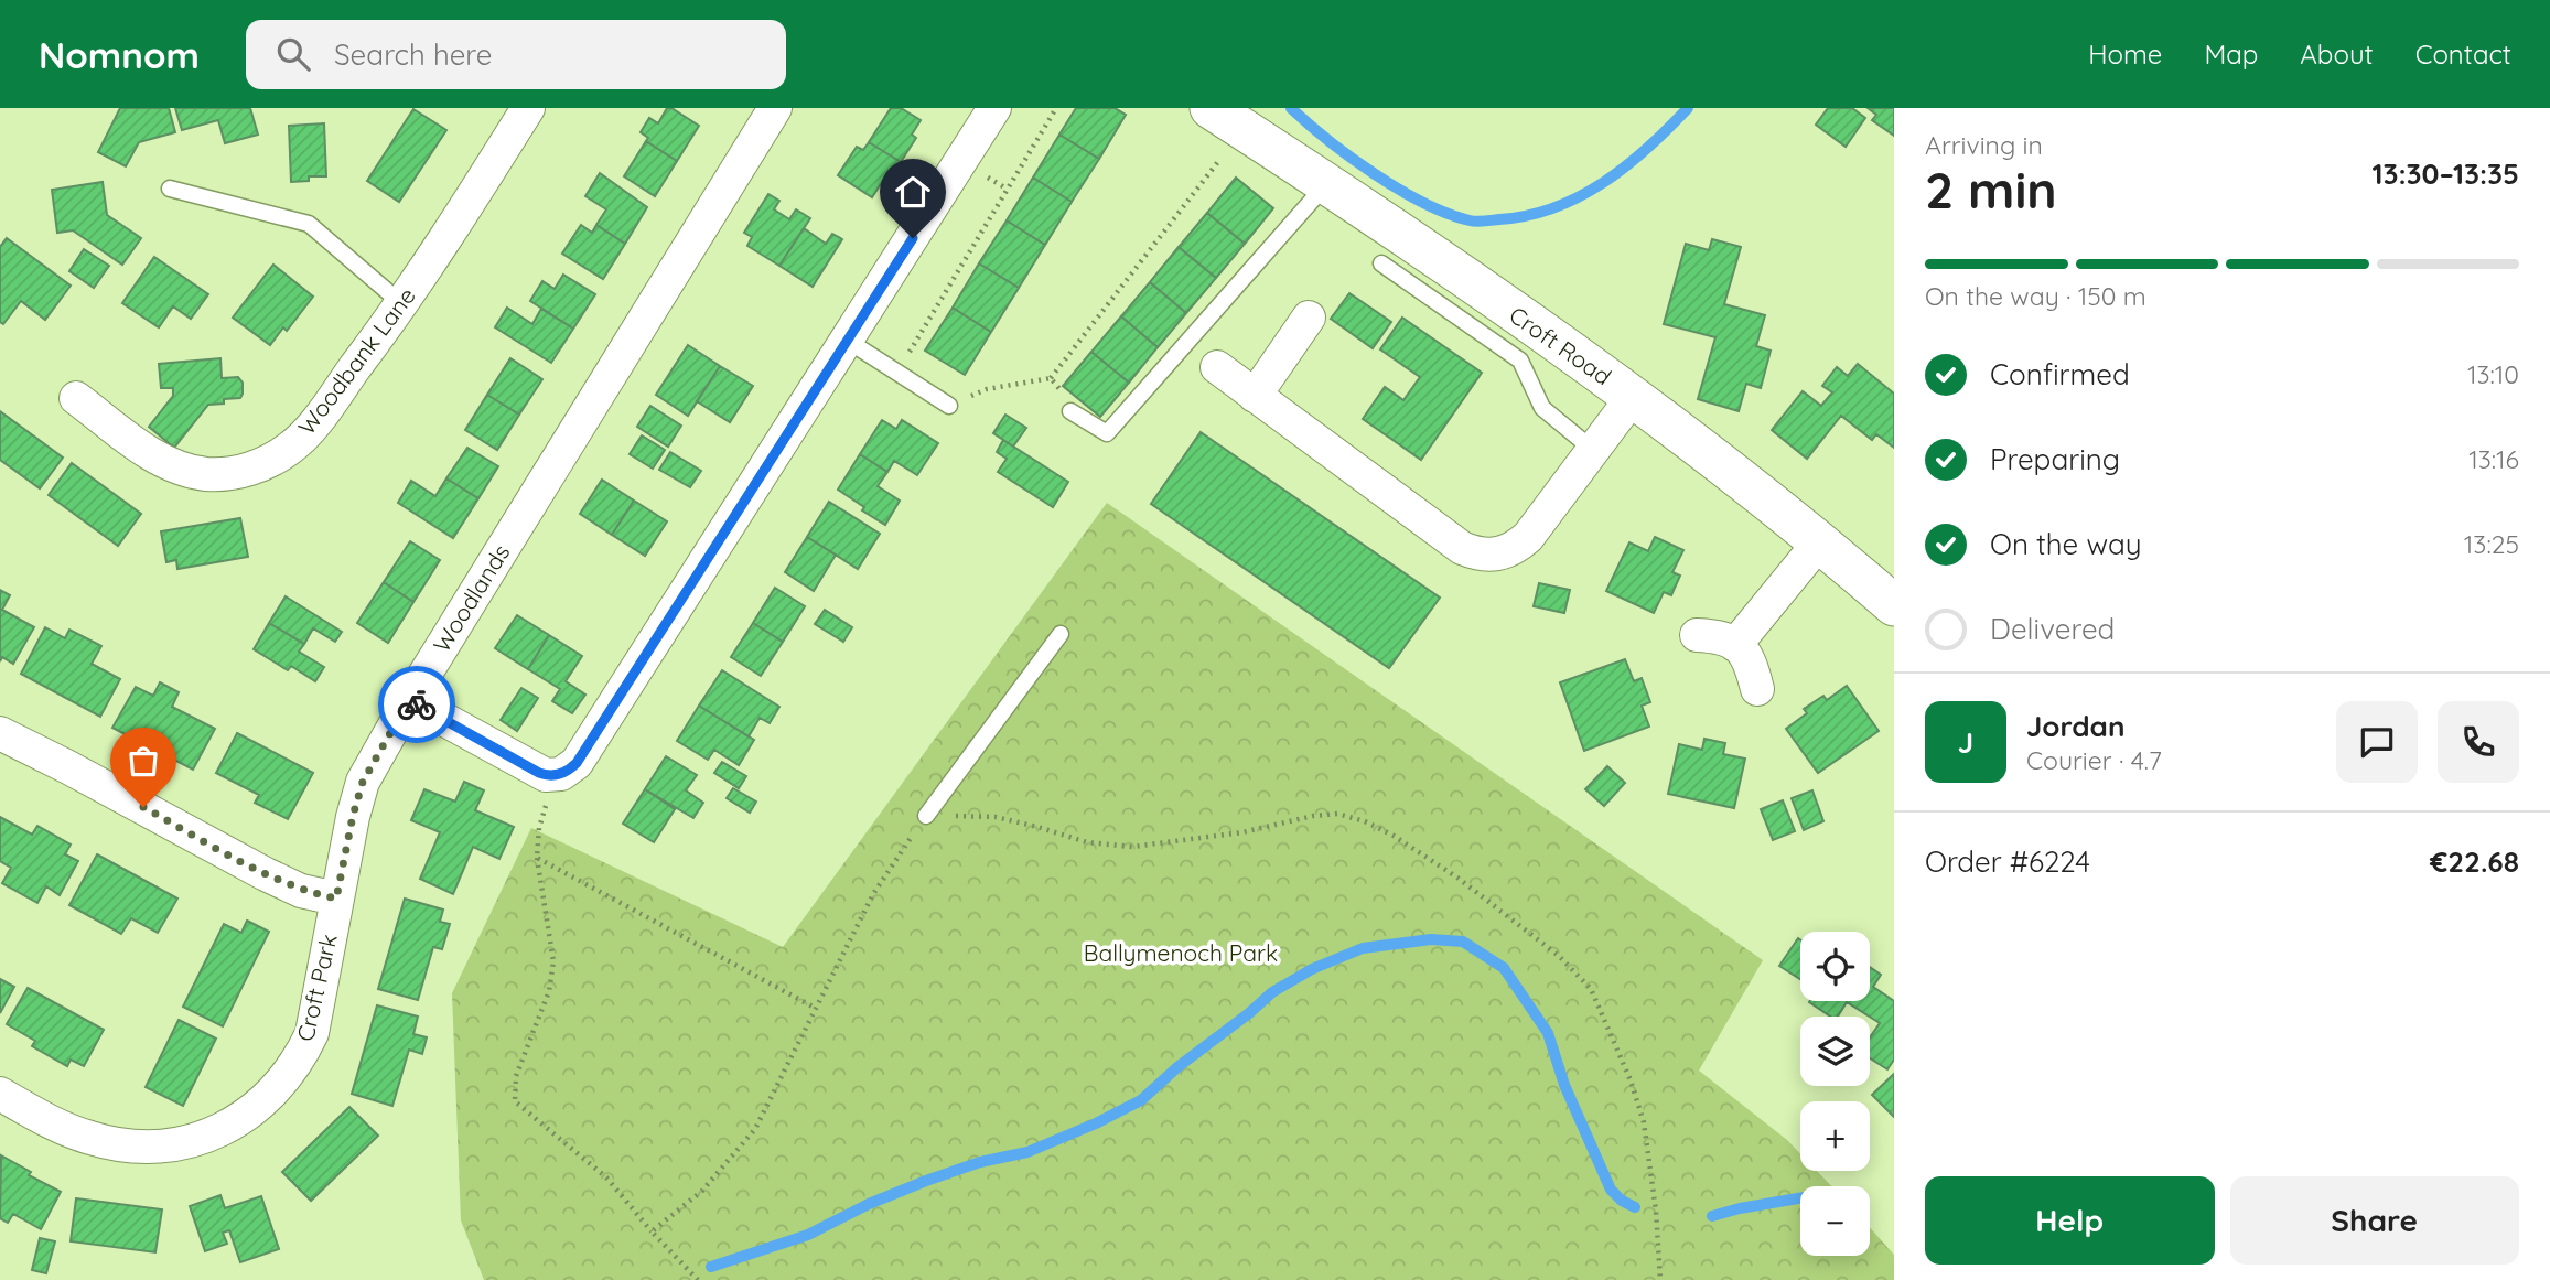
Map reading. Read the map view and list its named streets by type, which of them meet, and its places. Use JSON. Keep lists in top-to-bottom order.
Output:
{
  "streets": {
    "street": [
      "Croft Road",
      "Woodbank Lane",
      "Woodlands",
      "Croft Park"
    ]
  },
  "crossings": [
    ["Woodlands", "Croft Park"]
  ],
  "parks": ["Ballymenoch Park"],
  "page": {
    "header": "Nomnom",
    "search": "Search here",
    "nav": [
      "Home",
      "Map",
      "About",
      "Contact"
    ],
    "heading": ["2 min", "Arriving in", "13:30–13:35"],
    "panel": [
      "Jordan",
      "Courier · 4.7",
      "Order #6224",
      "€22.68"
    ],
    "bar": "On the way · 150 m",
    "list": [
      ["Confirmed", "13:10"],
      ["Preparing", "13:16"],
      ["On the way", "13:25"],
      "Delivered"
    ],
    "round": "J",
    "map_buttons": ["+", "−"],
    "buttons": ["Help", "Share"]
  }
}
